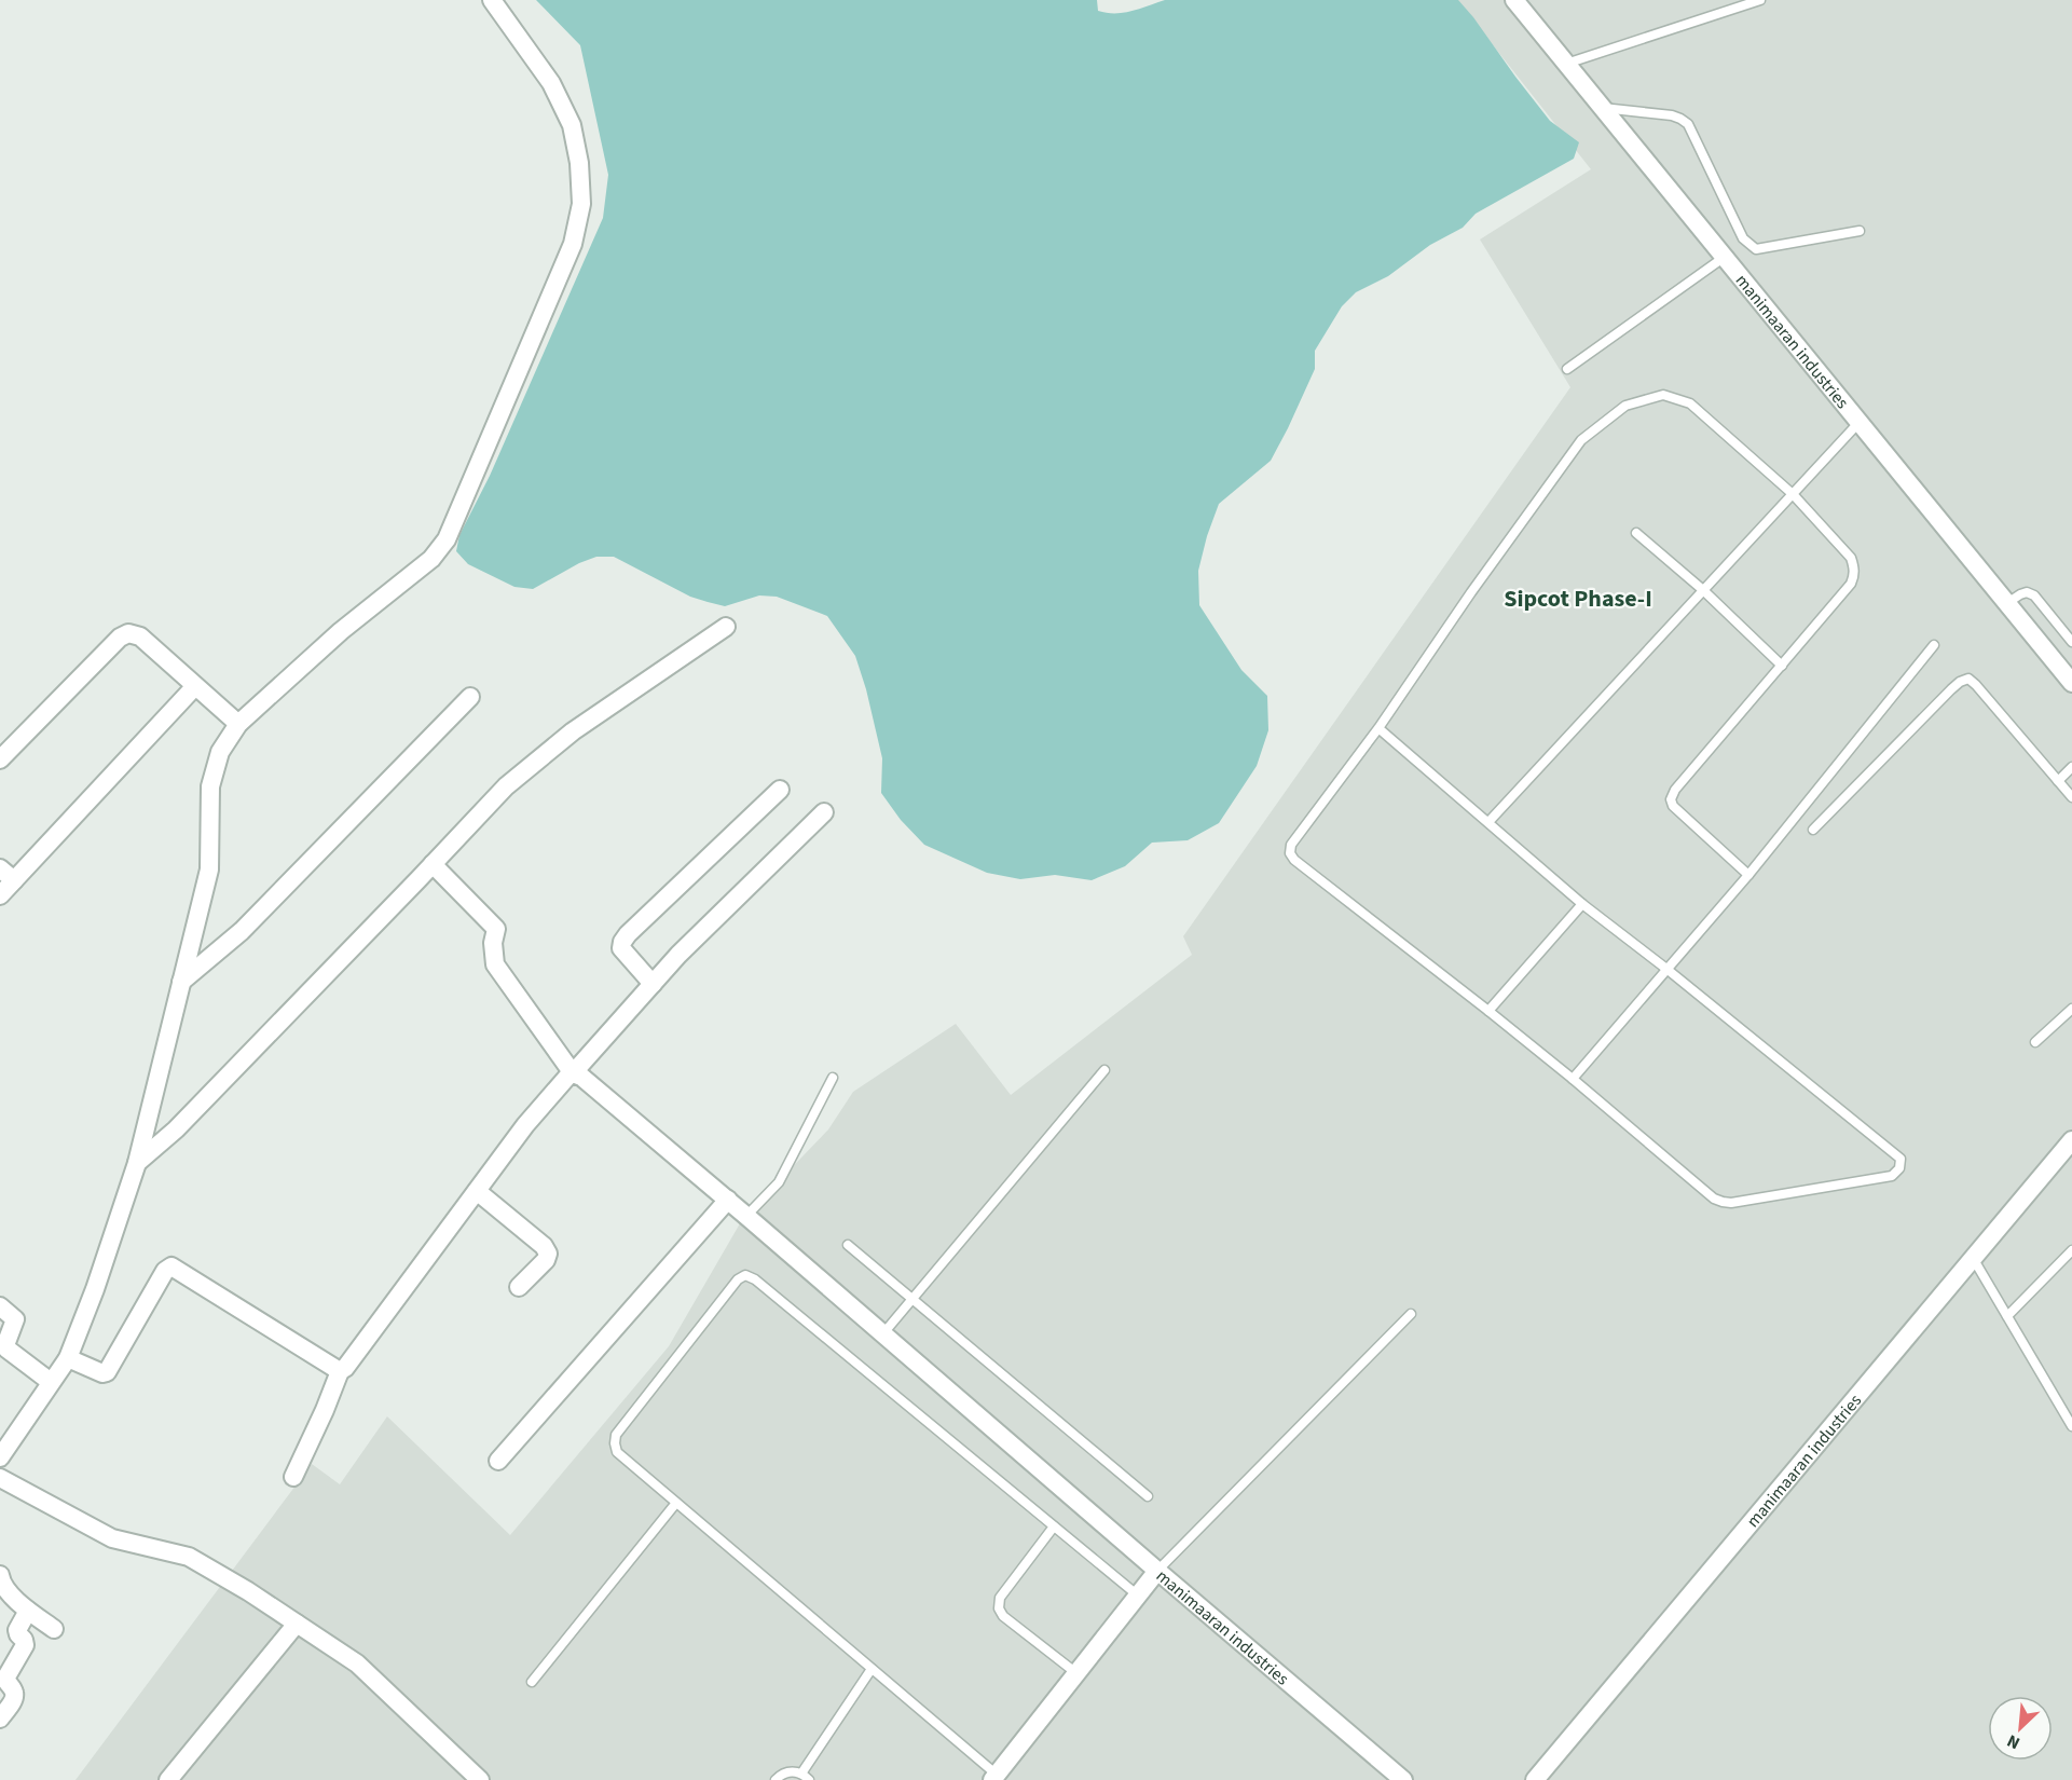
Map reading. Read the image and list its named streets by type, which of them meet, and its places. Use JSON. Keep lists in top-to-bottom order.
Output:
{
  "streets": {
    "street": ["manimaaran industries"]
  },
  "districts": ["Sipcot Phase-I"],
  "north": "bottom left"
}
